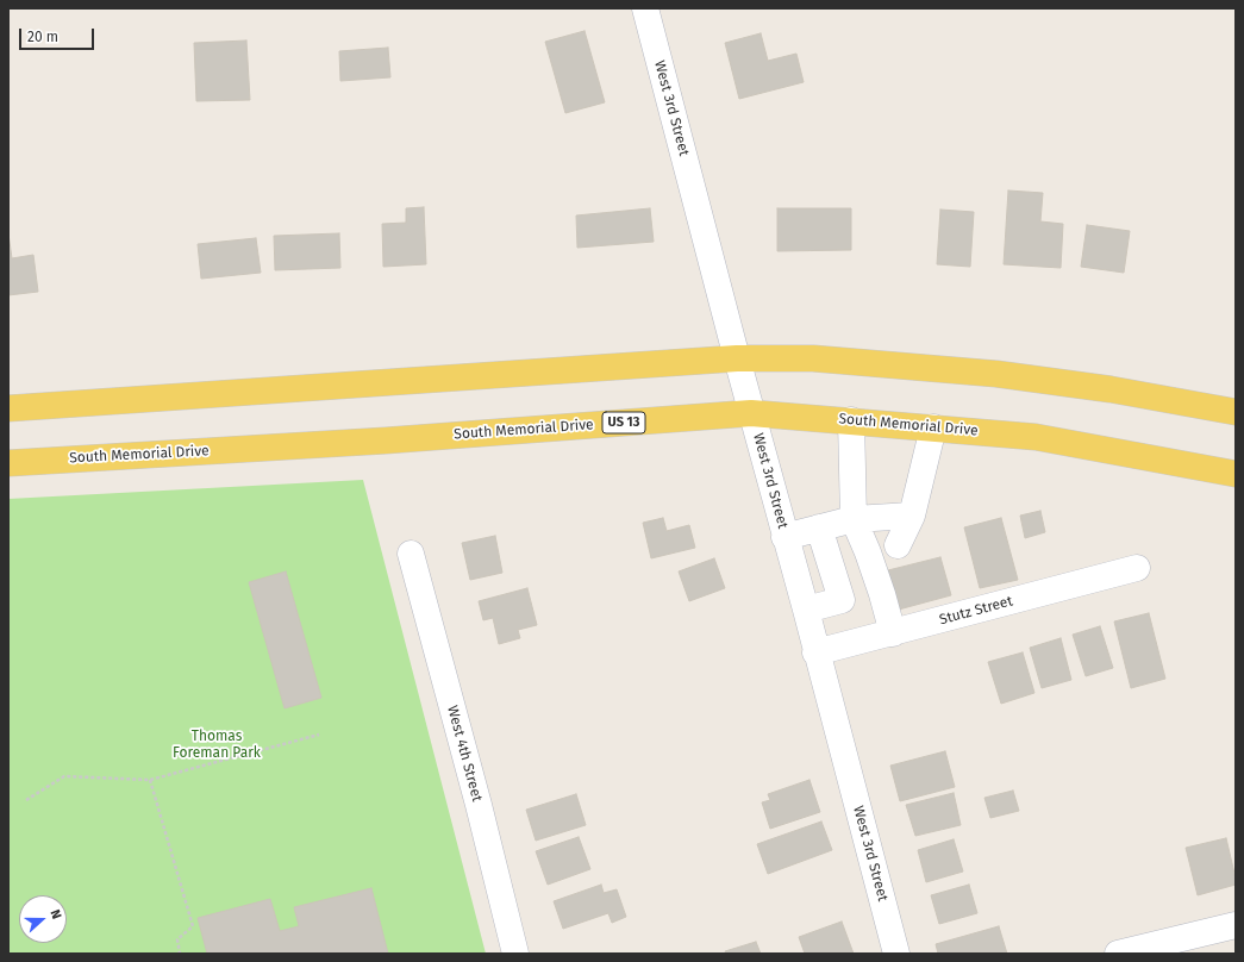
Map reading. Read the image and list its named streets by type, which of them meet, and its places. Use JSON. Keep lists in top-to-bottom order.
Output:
{
  "streets": {
    "main road": ["US 13", "South Memorial Drive"],
    "street": ["West 3rd Street", "Stutz Street", "West 4th Street"]
  },
  "crossings": [
    ["West 3rd Street", "South Memorial Drive"],
    ["West 3rd Street", "Stutz Street"]
  ],
  "parks": ["Thomas Foreman Park"],
  "scale_bar": "20 m",
  "north": "right"
}
